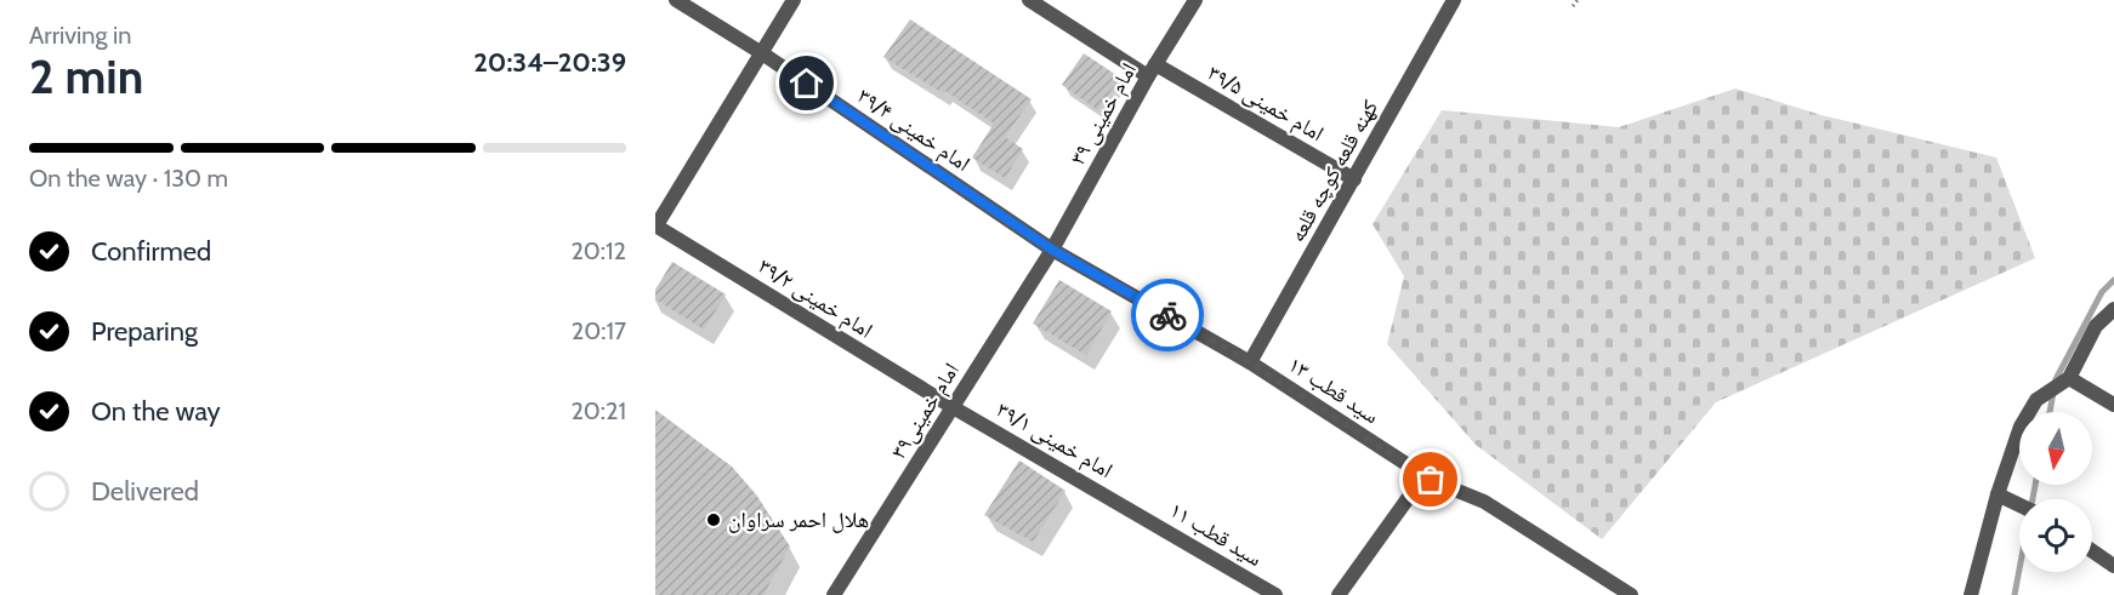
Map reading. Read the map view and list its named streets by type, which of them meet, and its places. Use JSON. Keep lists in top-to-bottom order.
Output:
{
  "streets": {
    "street": [
      "امام خمینی ۳۹/۵",
      "امام خمینی ۳۹",
      "امام خمینی ۳۹/۴",
      "کهنه قلعه کوچه قلعه",
      "امام خمینی ۳۹/۲",
      "سید قطب ۱۳",
      "امام خمینی۳۹",
      "امام خمینی ۳۹/۱",
      "سید قطب ۱۱"
    ]
  },
  "crossings": [
    ["امام خمینی ۳۹/۵", "امام خمینی ۳۹"],
    ["امام خمینی ۳۹/۵", "کهنه قلعه کوچه قلعه"],
    ["امام خمینی ۳۹", "امام خمینی ۳۹/۴"],
    ["امام خمینی ۳۹", "امام خمینی۳۹"],
    ["امام خمینی ۳۹/۴", "کهنه قلعه کوچه قلعه"],
    ["امام خمینی ۳۹/۴", "سید قطب ۱۳"],
    ["امام خمینی ۳۹/۴", "امام خمینی۳۹"],
    ["کهنه قلعه کوچه قلعه", "سید قطب ۱۳"],
    ["امام خمینی ۳۹/۲", "امام خمینی۳۹"],
    ["امام خمینی ۳۹/۲", "امام خمینی ۳۹/۱"],
    ["امام خمینی۳۹", "امام خمینی ۳۹/۱"],
    ["امام خمینی ۳۹/۱", "سید قطب ۱۱"]
  ],
  "places": ["هلال احمر سراوان"],
  "north": "bottom",
  "page": {
    "heading": ["2 min", "Arriving in", "20:34–20:39"],
    "bar": "On the way · 130 m",
    "list": [
      ["Confirmed", "20:12"],
      ["Preparing", "20:17"],
      ["On the way", "20:21"],
      "Delivered"
    ]
  }
}
